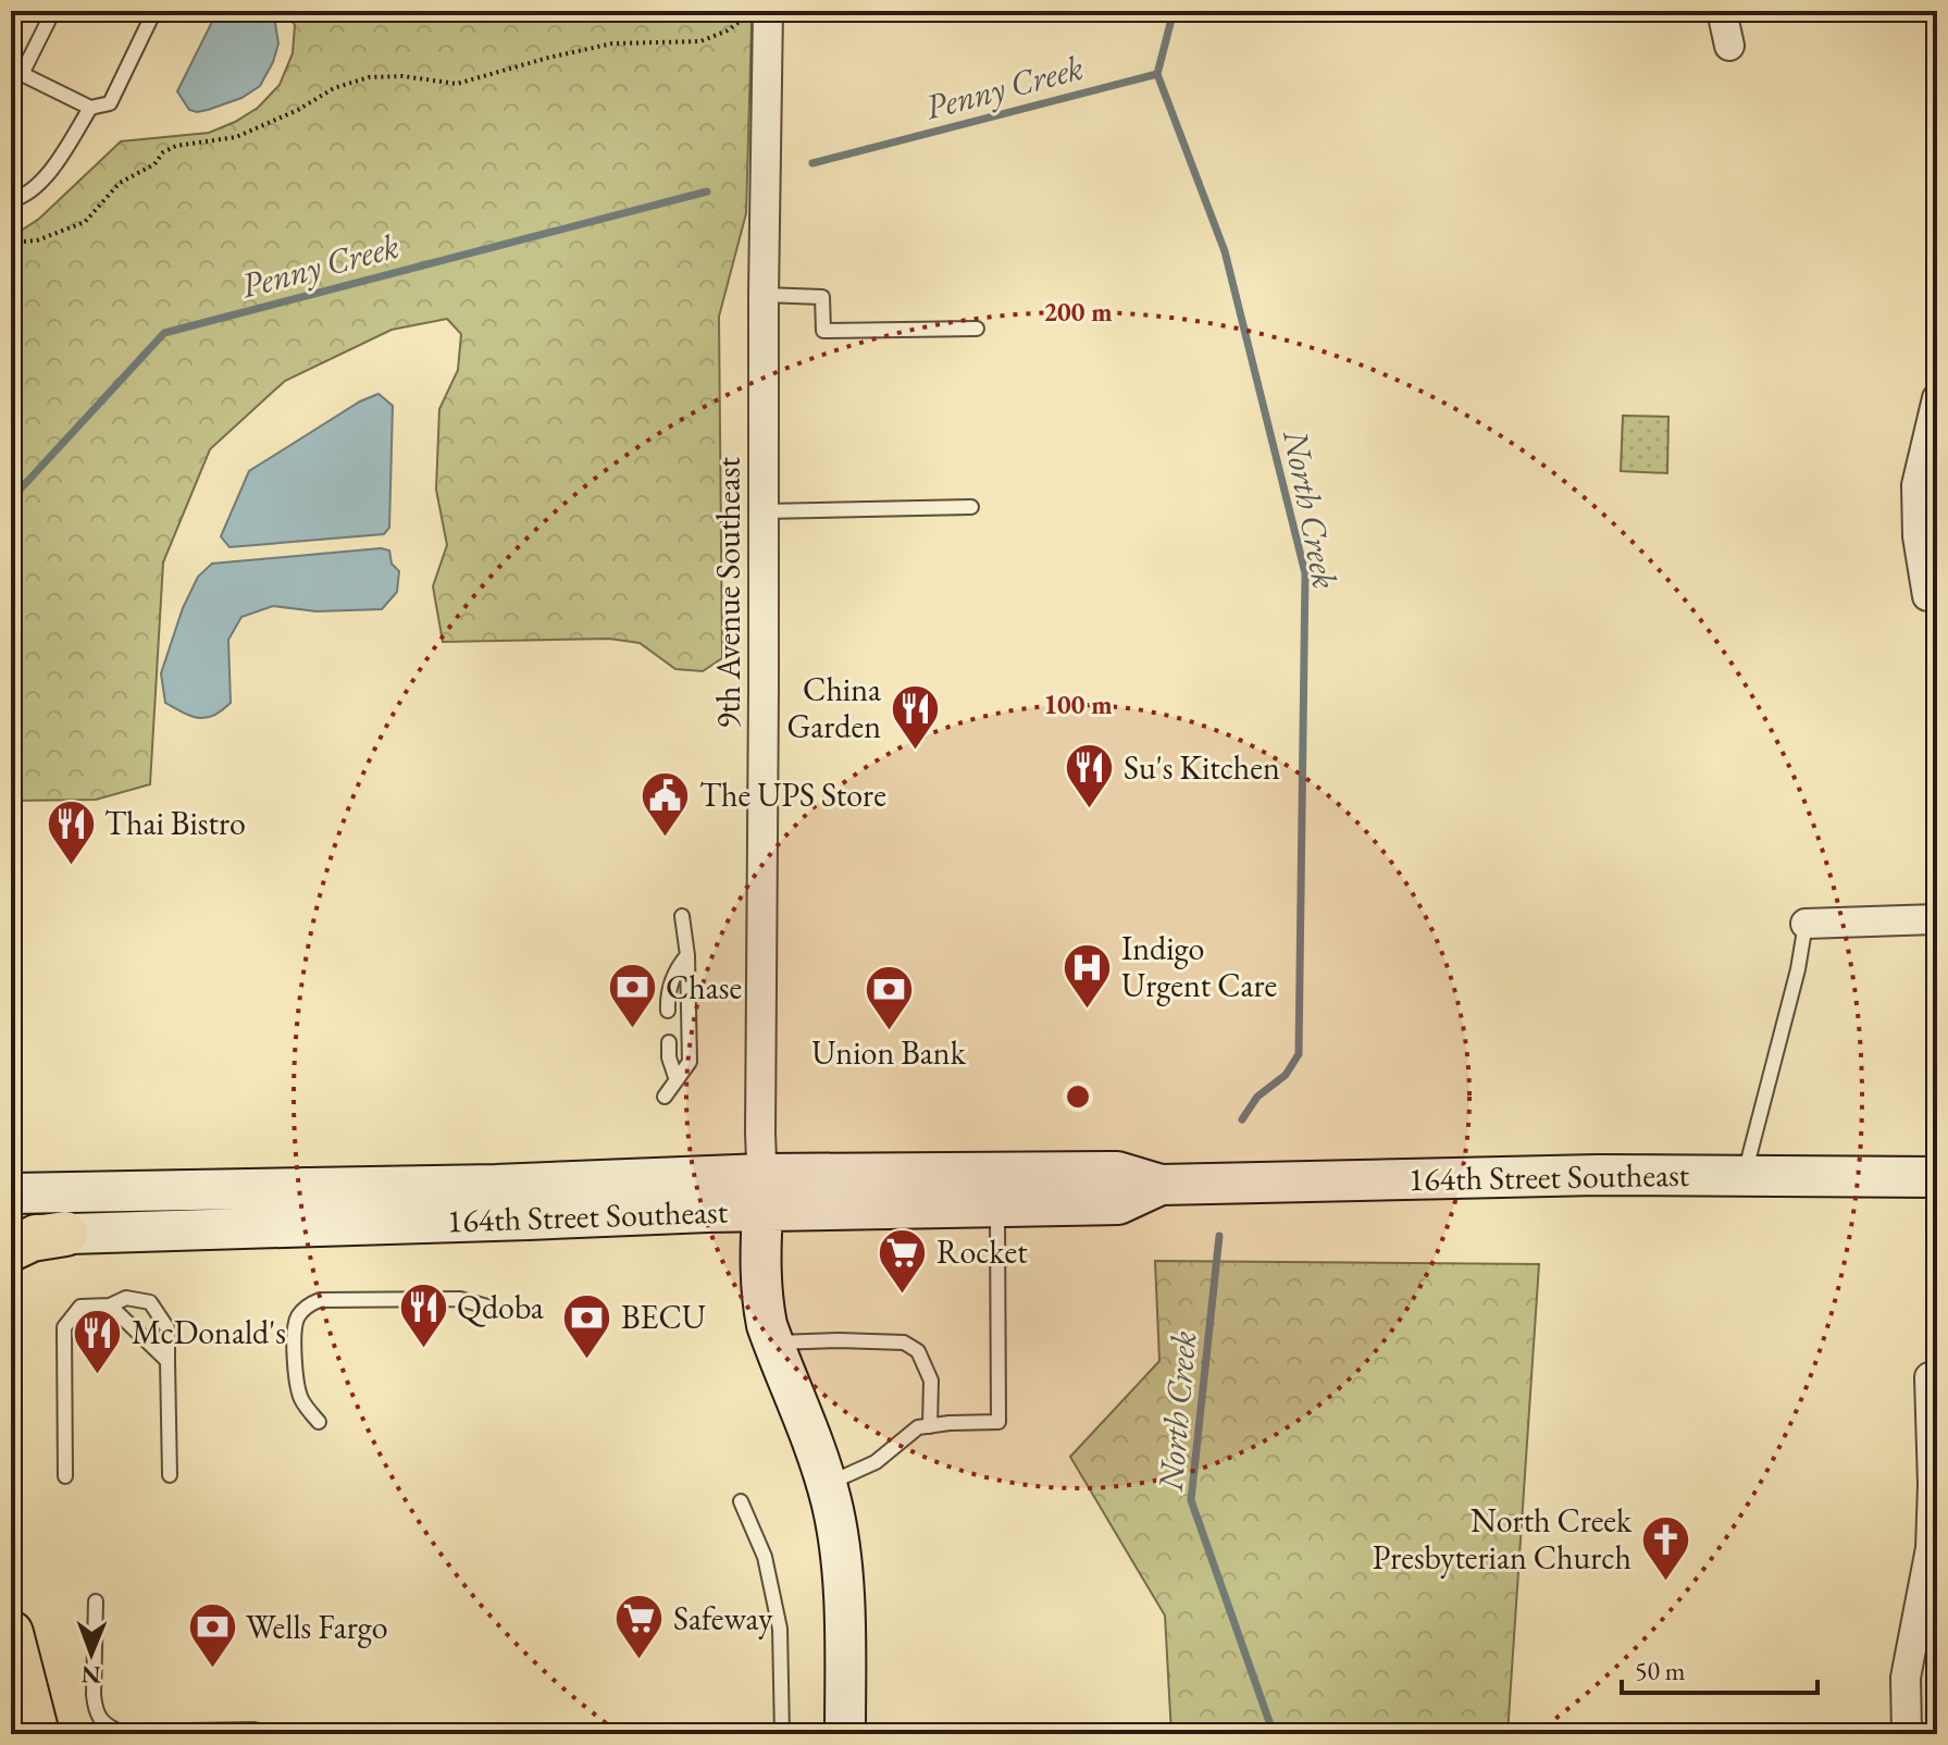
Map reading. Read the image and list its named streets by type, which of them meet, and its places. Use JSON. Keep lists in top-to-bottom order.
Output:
{
  "streets": {
    "main road": ["164th Street Southeast"],
    "street": ["9th Avenue Southeast"]
  },
  "crossings": [
    ["9th Avenue Southeast", "164th Street Southeast"]
  ],
  "water": ["Penny Creek", "North Creek"],
  "places": {
    "restaurant": [
      "China Garden",
      "Su's Kitchen",
      "Thai Bistro",
      "Qdoba",
      "McDonald's"
    ],
    "public building": ["The UPS Store"],
    "hospital": ["Indigo Urgent Care"],
    "bank": [
      "Chase",
      "Union Bank",
      "BECU",
      "Wells Fargo"
    ],
    "supermarket": ["Rocket", "Safeway"],
    "church": ["North Creek Presbyterian Church"]
  },
  "scale_bar": "50 m",
  "north": "bottom",
  "rings": ["200 m", "100 m"]
}
